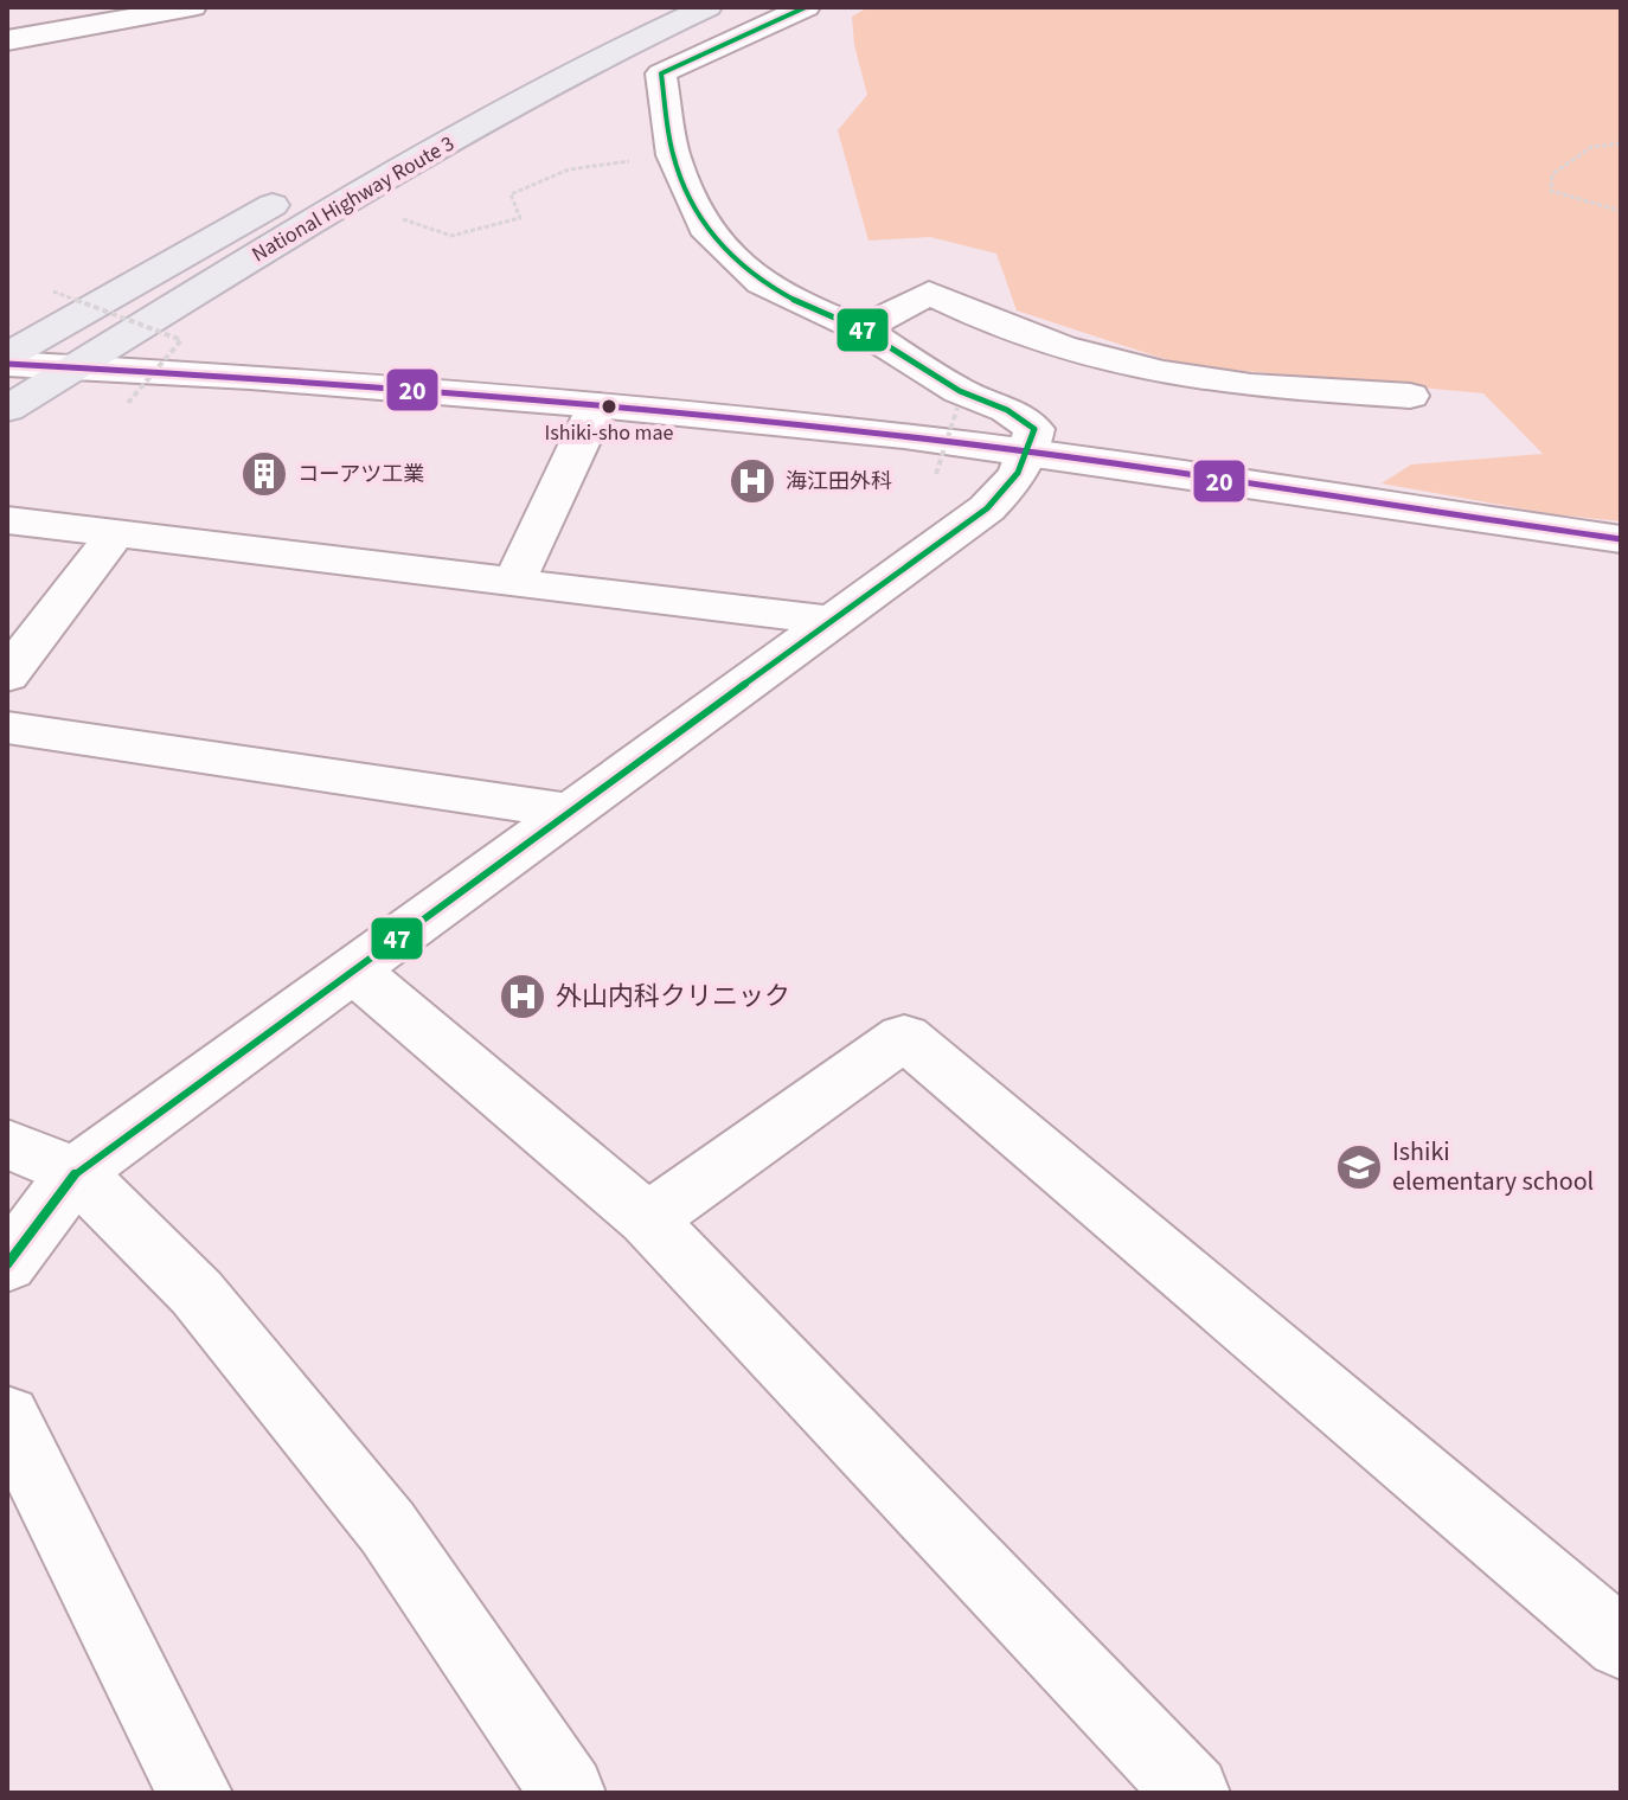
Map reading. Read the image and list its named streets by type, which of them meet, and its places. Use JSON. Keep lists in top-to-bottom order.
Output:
{
  "streets": {
    "highway": ["National Highway Route 3"]
  },
  "places": {
    "other": ["Ishiki-sho mae"],
    "building": ["コーアツ工業"],
    "hospital": ["海江田外科", "外山内科クリニック"],
    "school or university": ["Ishiki elementary school"]
  },
  "lines": ["transit line 47", "transit line 20"]
}
